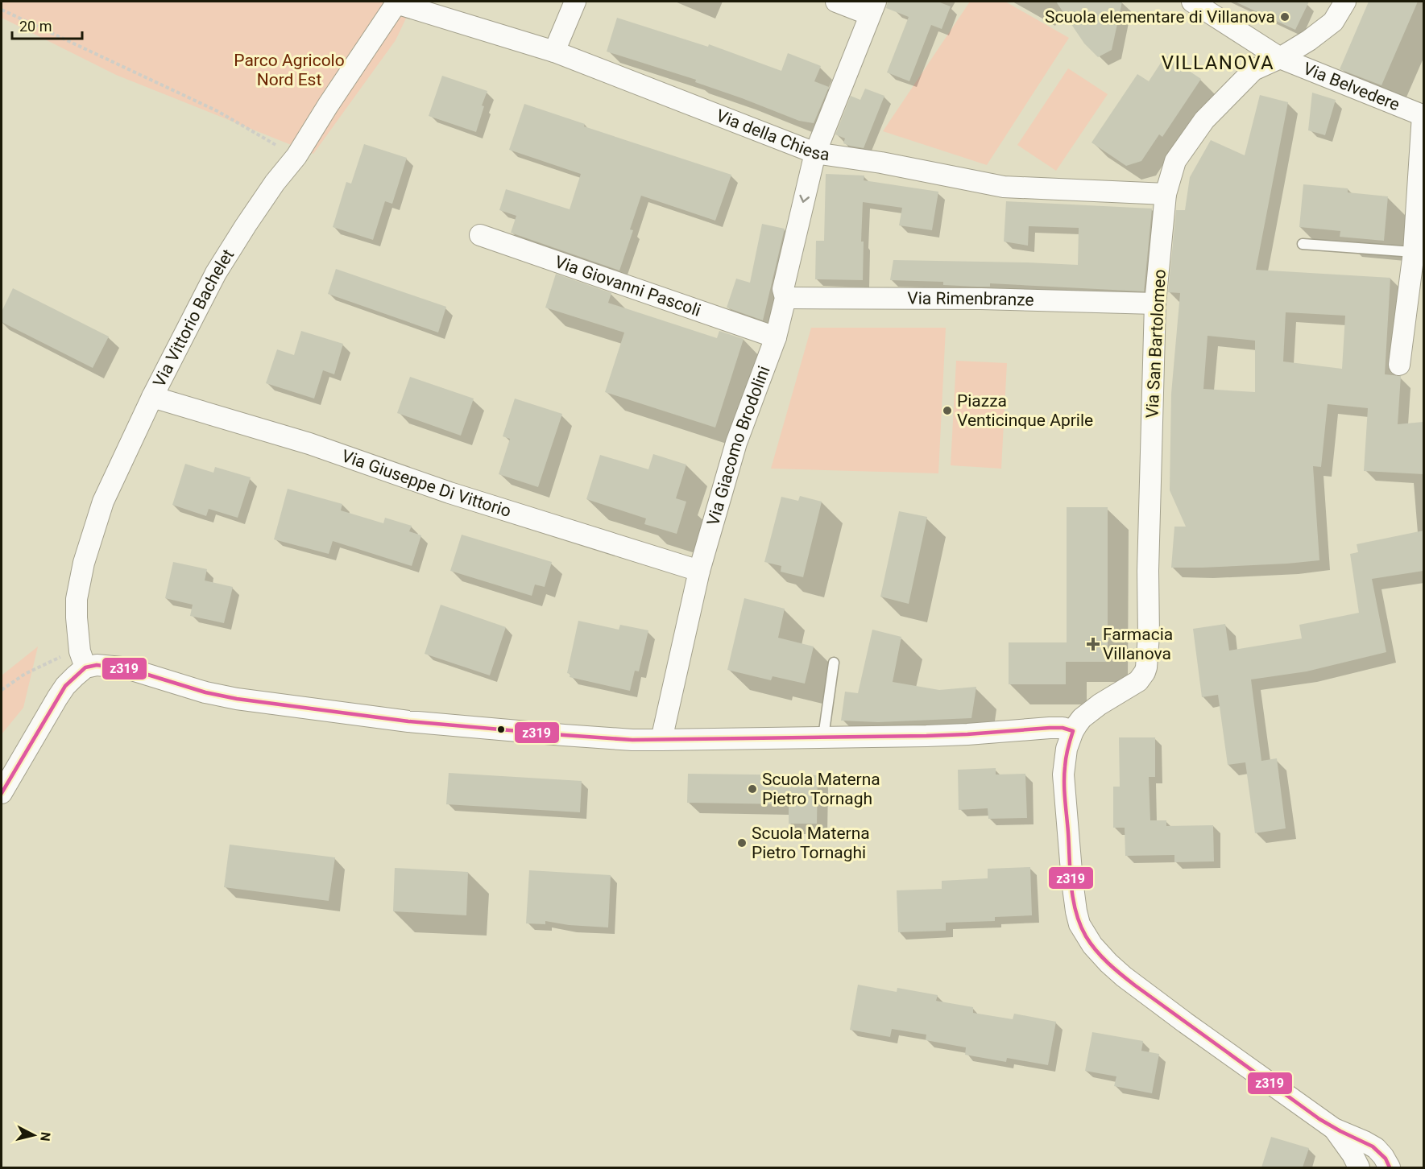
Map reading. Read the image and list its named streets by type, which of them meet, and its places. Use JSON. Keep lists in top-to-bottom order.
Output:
{
  "streets": {
    "street": [
      "Via Belvedere",
      "Via della Chiesa",
      "Via Giovanni Pascoli",
      "Via Rimenbranze",
      "Via Vittorio Bachelet",
      "Via San Bartolomeo",
      "Via Giacomo Brodolini",
      "Via Giuseppe Di Vittorio"
    ]
  },
  "crossings": [
    ["Via Belvedere", "Via San Bartolomeo"],
    ["Via della Chiesa", "Via Vittorio Bachelet"],
    ["Via della Chiesa", "Via San Bartolomeo"],
    ["Via della Chiesa", "Via Giacomo Brodolini"],
    ["Via Giovanni Pascoli", "Via Giacomo Brodolini"],
    ["Via Rimenbranze", "Via San Bartolomeo"],
    ["Via Rimenbranze", "Via Giacomo Brodolini"],
    ["Via Vittorio Bachelet", "Via Giuseppe Di Vittorio"],
    ["Via Giacomo Brodolini", "Via Giuseppe Di Vittorio"]
  ],
  "districts": ["VILLANOVA"],
  "parks": ["Parco Agricolo Nord Est"],
  "places": {
    "other": [
      "Scuola elementare di Villanova",
      "Piazza Venticinque Aprile",
      "Scuola Materna Pietro Tornagh",
      "Scuola Materna Pietro Tornaghi"
    ],
    "health": ["Farmacia Villanova"]
  },
  "lines": ["transit line z319"],
  "scale_bar": "20 m",
  "north": "right"
}
